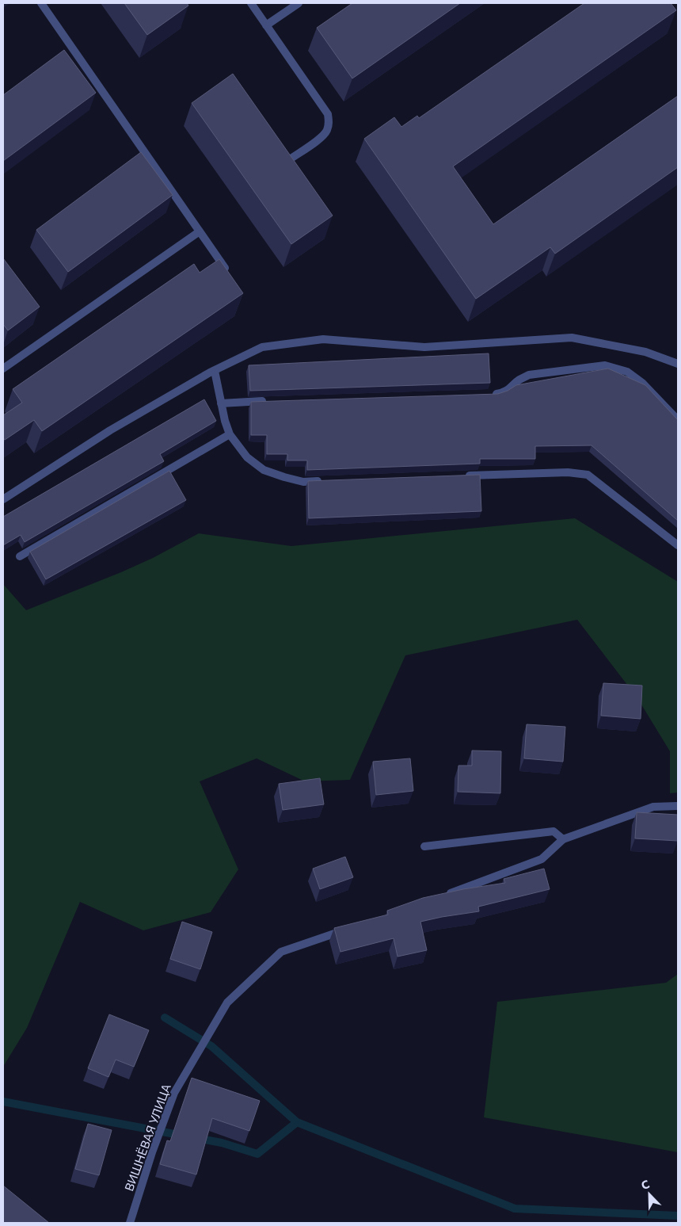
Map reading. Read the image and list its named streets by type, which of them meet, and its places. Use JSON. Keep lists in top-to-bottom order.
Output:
{
  "streets": {
    "street": ["ВИШНЁВАЯ УЛИЦА"]
  },
  "north": "top left"
}
